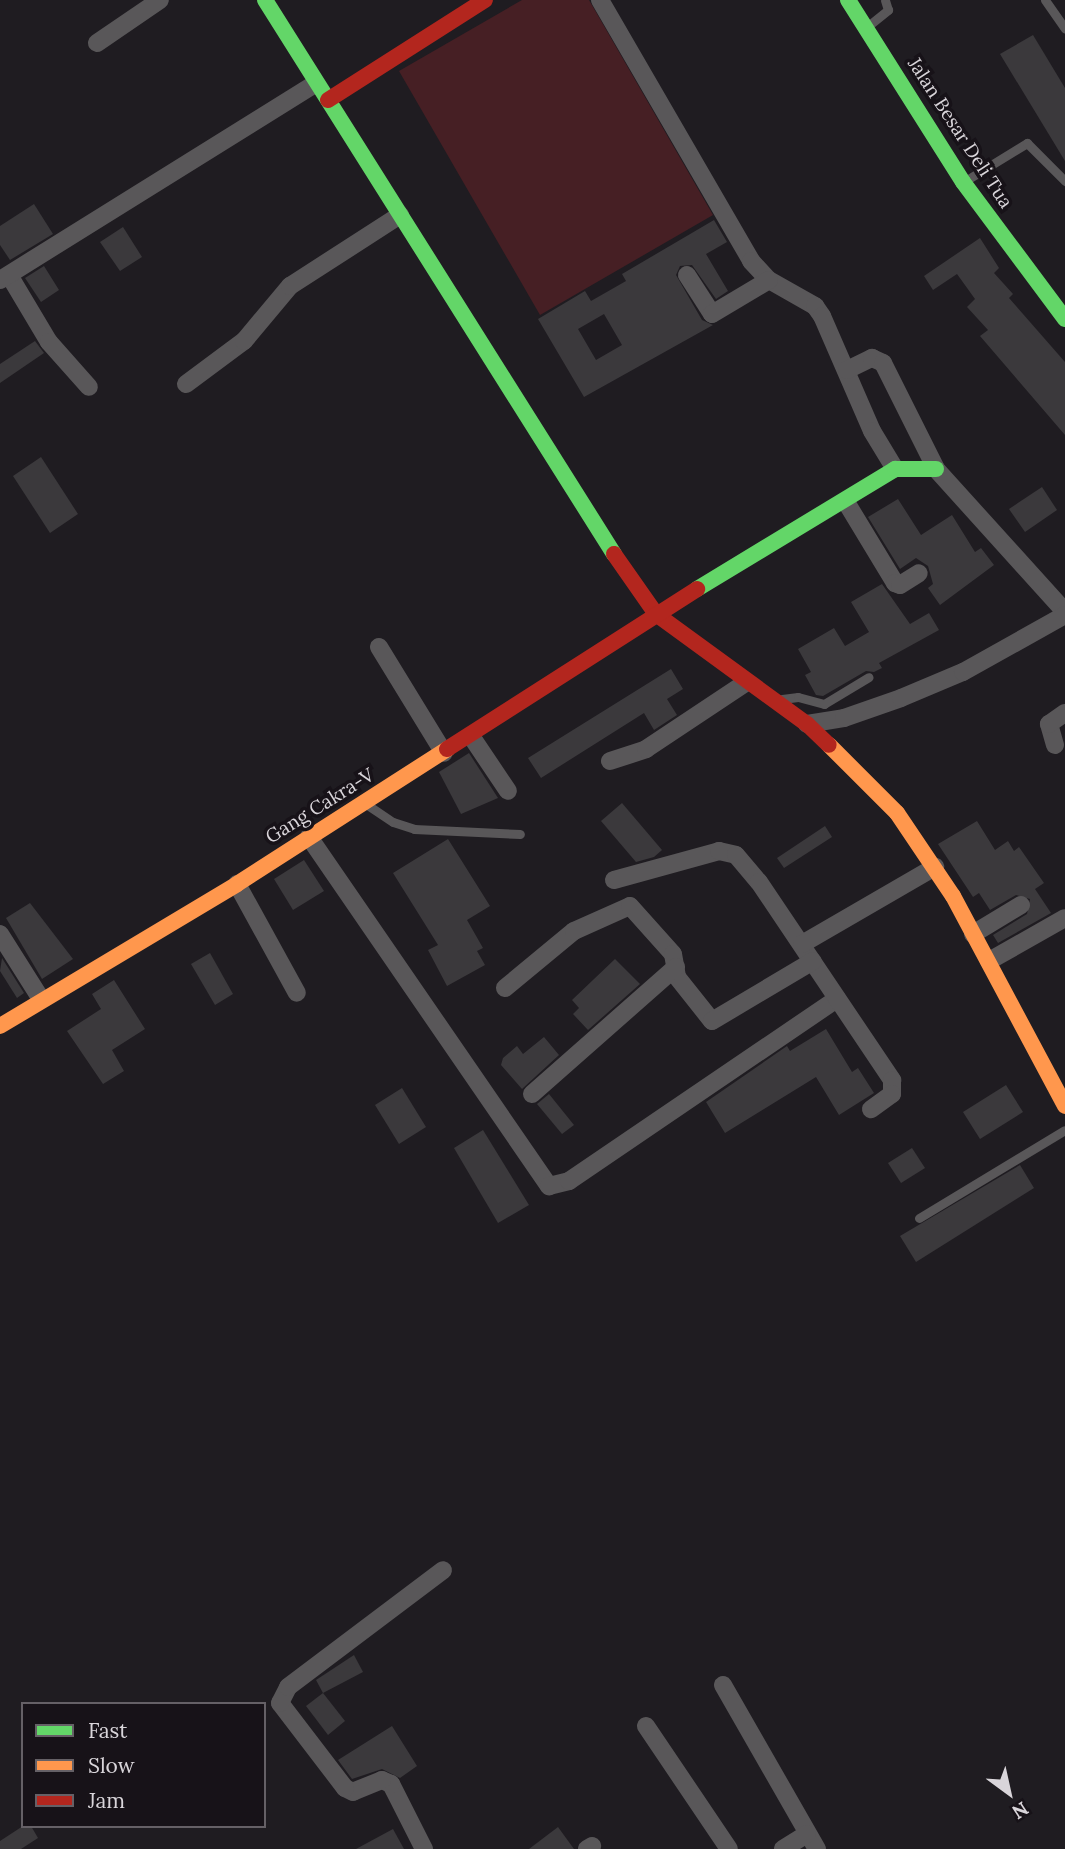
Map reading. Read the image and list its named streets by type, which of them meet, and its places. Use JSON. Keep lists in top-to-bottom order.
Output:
{
  "streets": {
    "main road": ["Jalan Besar Deli Tua", "Gang Cakra-V"]
  },
  "legend": ["Fast", "Slow", "Jam"],
  "north": "bottom right"
}
